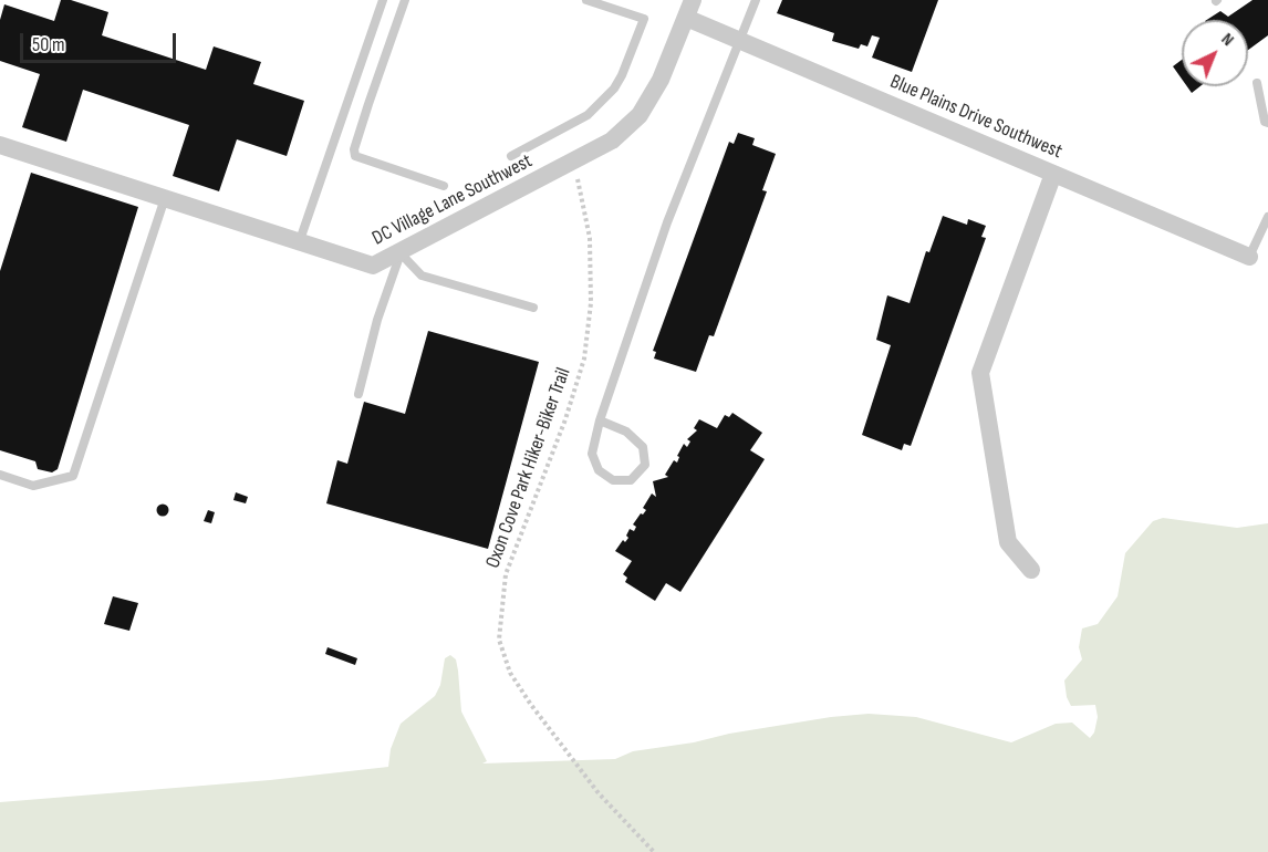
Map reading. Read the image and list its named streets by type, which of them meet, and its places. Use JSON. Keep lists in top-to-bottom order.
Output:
{
  "streets": {
    "street": ["Blue Plains Drive Southwest", "DC Village Lane Southwest"],
    "path": ["Oxon Cove Park Hiker-Biker Trail"]
  },
  "crossings": [
    ["Blue Plains Drive Southwest", "DC Village Lane Southwest"],
    ["DC Village Lane Southwest", "Oxon Cove Park Hiker-Biker Trail"]
  ],
  "scale_bar": "50 m",
  "north": "top right"
}
